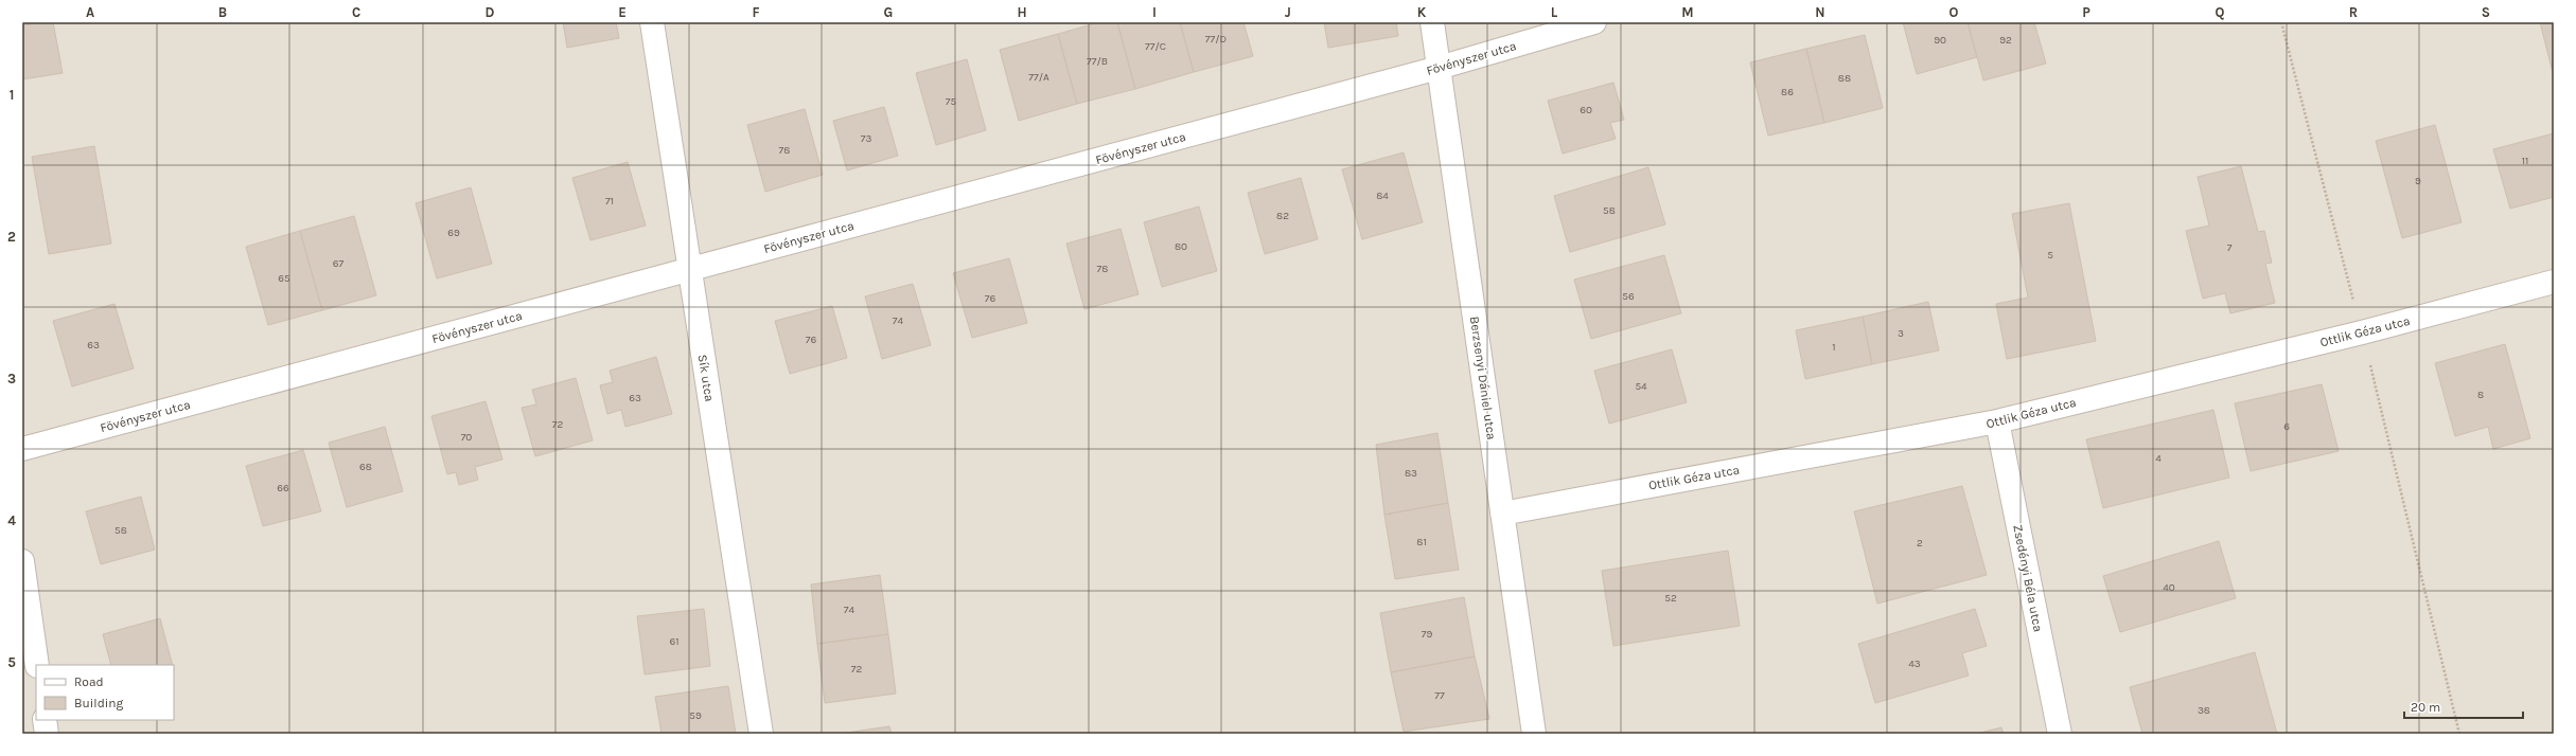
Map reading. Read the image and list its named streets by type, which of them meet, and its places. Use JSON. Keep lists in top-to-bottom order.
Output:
{
  "streets": {
    "street": [
      "Fövényszer utca",
      "Ottlik Géza utca",
      "Sík utca",
      "Berzsenyi Dániel utca",
      "Zsedényi Béla utca"
    ]
  },
  "crossings": [
    ["Fövényszer utca", "Sík utca"],
    ["Fövényszer utca", "Berzsenyi Dániel utca"],
    ["Ottlik Géza utca", "Berzsenyi Dániel utca"],
    ["Ottlik Géza utca", "Zsedényi Béla utca"]
  ],
  "house_numbers": [
    "77/D",
    "90",
    "92",
    "77/C",
    "77/B",
    "77/A",
    "88",
    "86",
    "75",
    "60",
    "73",
    "78",
    "11",
    "9",
    "84",
    "71",
    "58",
    "82",
    "69",
    "80",
    "7",
    "5",
    "67",
    "78",
    "65",
    "56",
    "76",
    "74",
    "3",
    "76",
    "63",
    "1",
    "54",
    "8",
    "63",
    "72",
    "6",
    "70",
    "4",
    "68",
    "83",
    "66",
    "58",
    "81",
    "2",
    "40",
    "52",
    "74",
    "79",
    "61",
    "43",
    "72",
    "77",
    "38",
    "59"
  ],
  "legend": ["Road", "Building"],
  "scale_bar": "20 m",
  "grid": {
    "columns": [
      "A",
      "B",
      "C",
      "D",
      "E",
      "F",
      "G",
      "H",
      "I",
      "J",
      "K",
      "L",
      "M",
      "N",
      "O",
      "P",
      "Q",
      "R",
      "S"
    ],
    "rows": [
      "1",
      "2",
      "3",
      "4",
      "5"
    ]
  }
}
